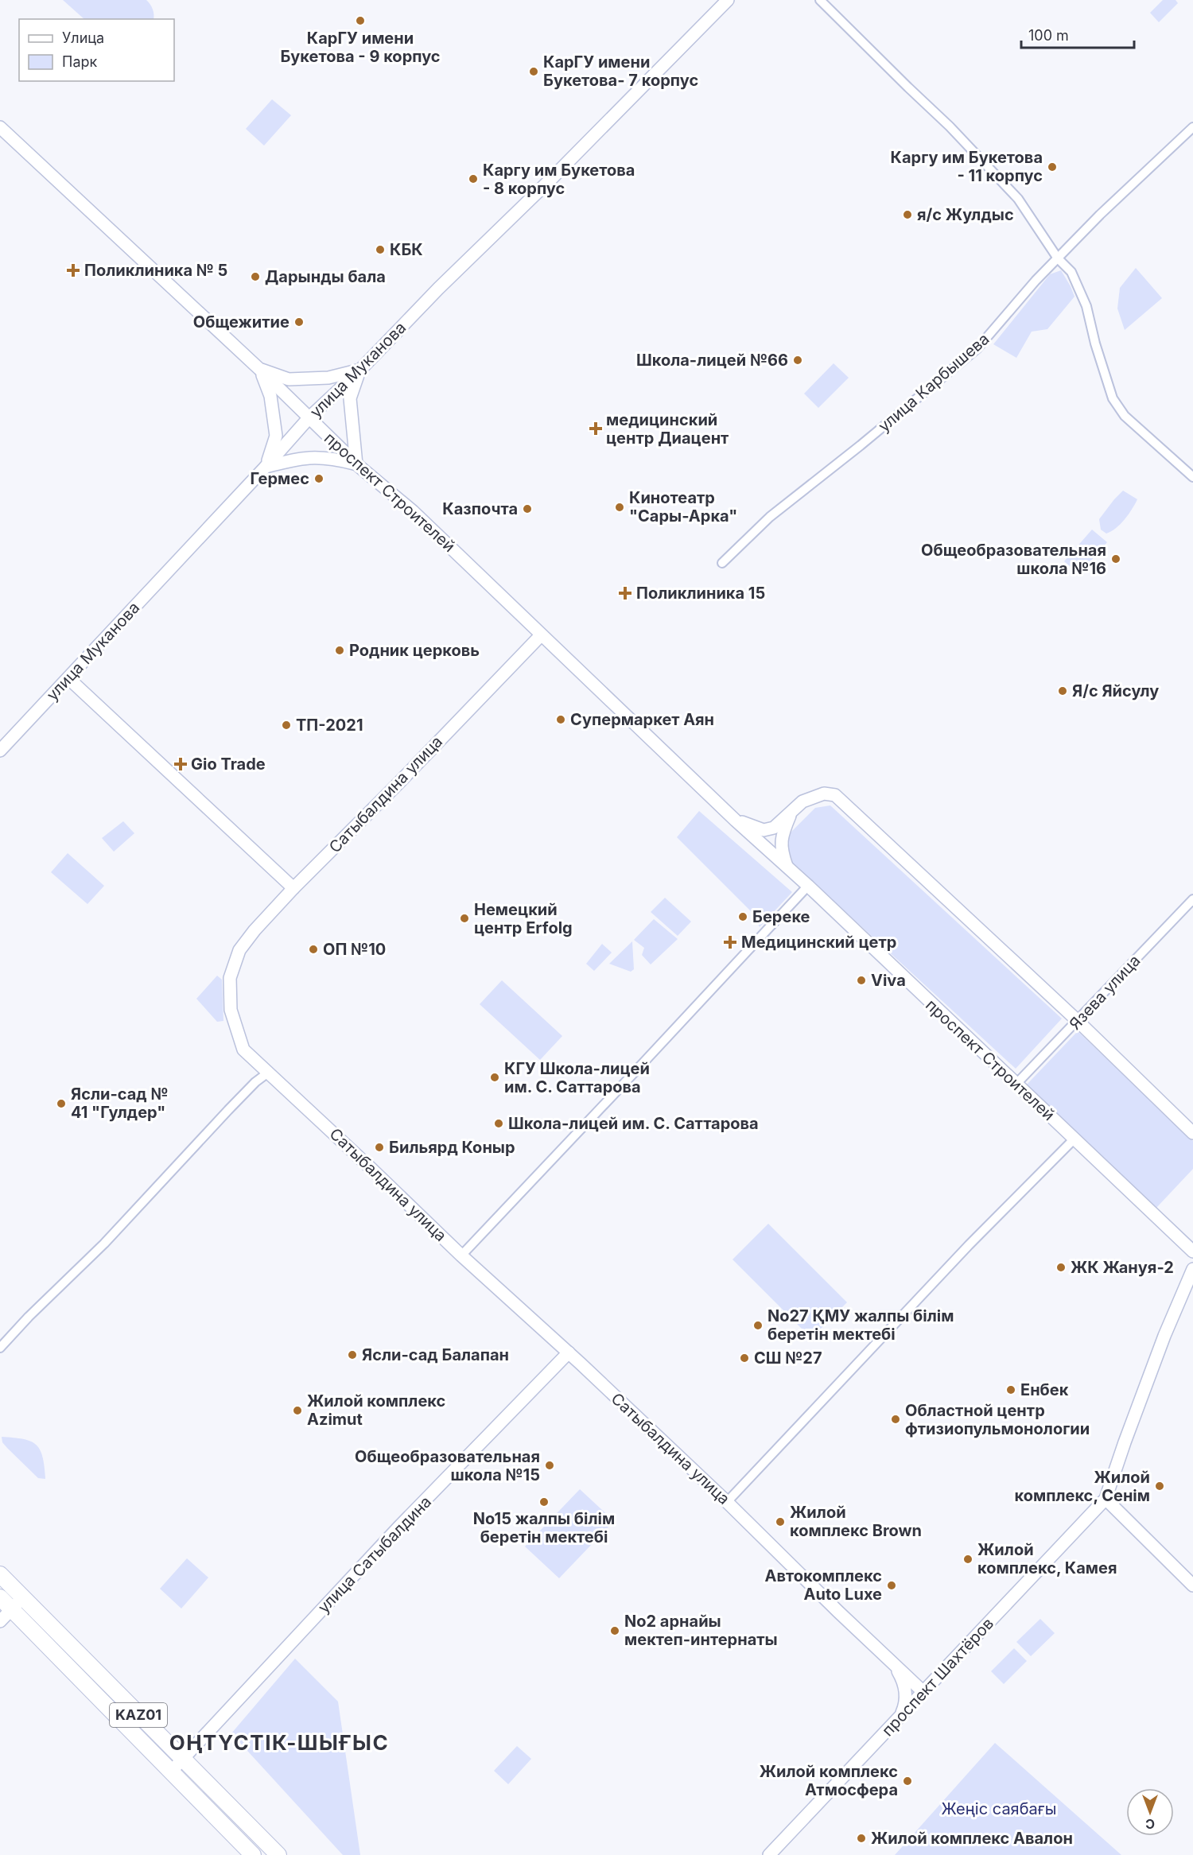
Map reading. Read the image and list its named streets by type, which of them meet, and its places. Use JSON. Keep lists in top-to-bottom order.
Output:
{
  "streets": {
    "highway": ["KАZ01"],
    "main road": [
      "улица Муканова",
      "проспект Строителей",
      "Сатыбалдина улица",
      "улица Сатыбалдина",
      "проспект Шахтёров"
    ],
    "street": ["улица Карбышева", "Язева улица"]
  },
  "crossings": [
    ["улица Муканова", "проспект Строителей"],
    ["проспект Строителей", "Сатыбалдина улица"],
    ["проспект Строителей", "Язева улица"],
    ["Сатыбалдина улица", "улица Сатыбалдина"],
    ["Сатыбалдина улица", "проспект Шахтёров"],
    ["улица Сатыбалдина", "KАZ01"]
  ],
  "districts": ["ОҢТҮСТІК-ШЫҒЫС"],
  "parks": ["Жеңіс саябағы"],
  "places": {
    "other": [
      "КарГУ имени Букетова - 9 корпус",
      "КарГУ имени Букетова- 7 корпус",
      "Каргу им Букетова - 11 корпус",
      "Каргу им Букетова - 8 корпус",
      "я/c Жулдыс",
      "КБК",
      "Дарынды бала",
      "Общежитие",
      "Школа-лицей №66",
      "Гермес",
      "Кинотеатр \"Сары-Арка\"",
      "Казпочта",
      "Общеобразовательная школа №16",
      "Родник церковь",
      "Я/c Яйсулу",
      "Супермаркет Аян",
      "ТП-2021",
      "Береке",
      "Немецкий центр Erfolg",
      "ОП №10",
      "Viva",
      "КГУ Школа-лицей им. С. Саттарова",
      "Ясли-сад № 41 \"Гулдер\"",
      "Школа-лицей им. С. Саттарова",
      "Бильярд Коныр",
      "ЖК Жануя-2",
      "No27 ҚМУ жалпы білім беретін мектебі",
      "Ясли-сад Балапан",
      "СШ №27",
      "Енбек",
      "Жилой комплекс Azimut",
      "Областной центр фтизиопульмонологии",
      "Общеобразовательная школа №15",
      "Жилой комплекс, Сенiм",
      "No15 жалпы білім беретін мектебі",
      "Жилой комплекс Brown",
      "Жилой комплекс, Камея",
      "Автокомплекс Auto Luxe",
      "No2 арнайы мектеп-интернаты",
      "Жилой комплекс Атмосфера",
      "Жилой комплекс Авалон"
    ],
    "health": [
      "Поликлиника № 5",
      "медицинский центр Диацент",
      "Поликлиника 15",
      "Gio Trade",
      "Медицинский цетр"
    ]
  },
  "legend": ["Улица", "Парк"],
  "scale_bar": "100 m",
  "north": "bottom"
}
